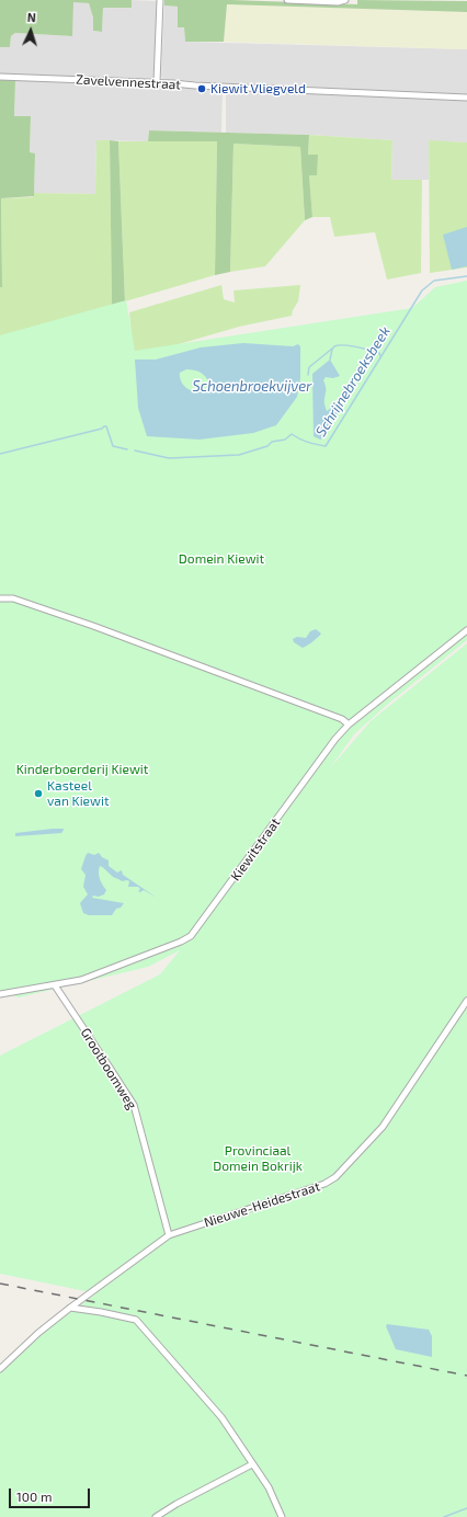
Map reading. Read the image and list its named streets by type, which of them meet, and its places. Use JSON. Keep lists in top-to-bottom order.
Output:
{
  "streets": {
    "street": [
      "Zavelvennestraat",
      "Kiewitstraat",
      "Grootboomweg",
      "Nieuwe-Heidestraat"
    ]
  },
  "crossings": [
    ["Kiewitstraat", "Grootboomweg"],
    ["Grootboomweg", "Nieuwe-Heidestraat"]
  ],
  "water": ["Schrijnebroeksbeek", "Schoenbroekvijver"],
  "parks": ["Domein Kiewit", "Kinderboerderij Kiewit", "Provinciaal Domein Bokrijk"],
  "places": ["Kiewit Vliegveld", "Kasteel van Kiewit"],
  "scale_bar": "100 m",
  "north": "top"
}
